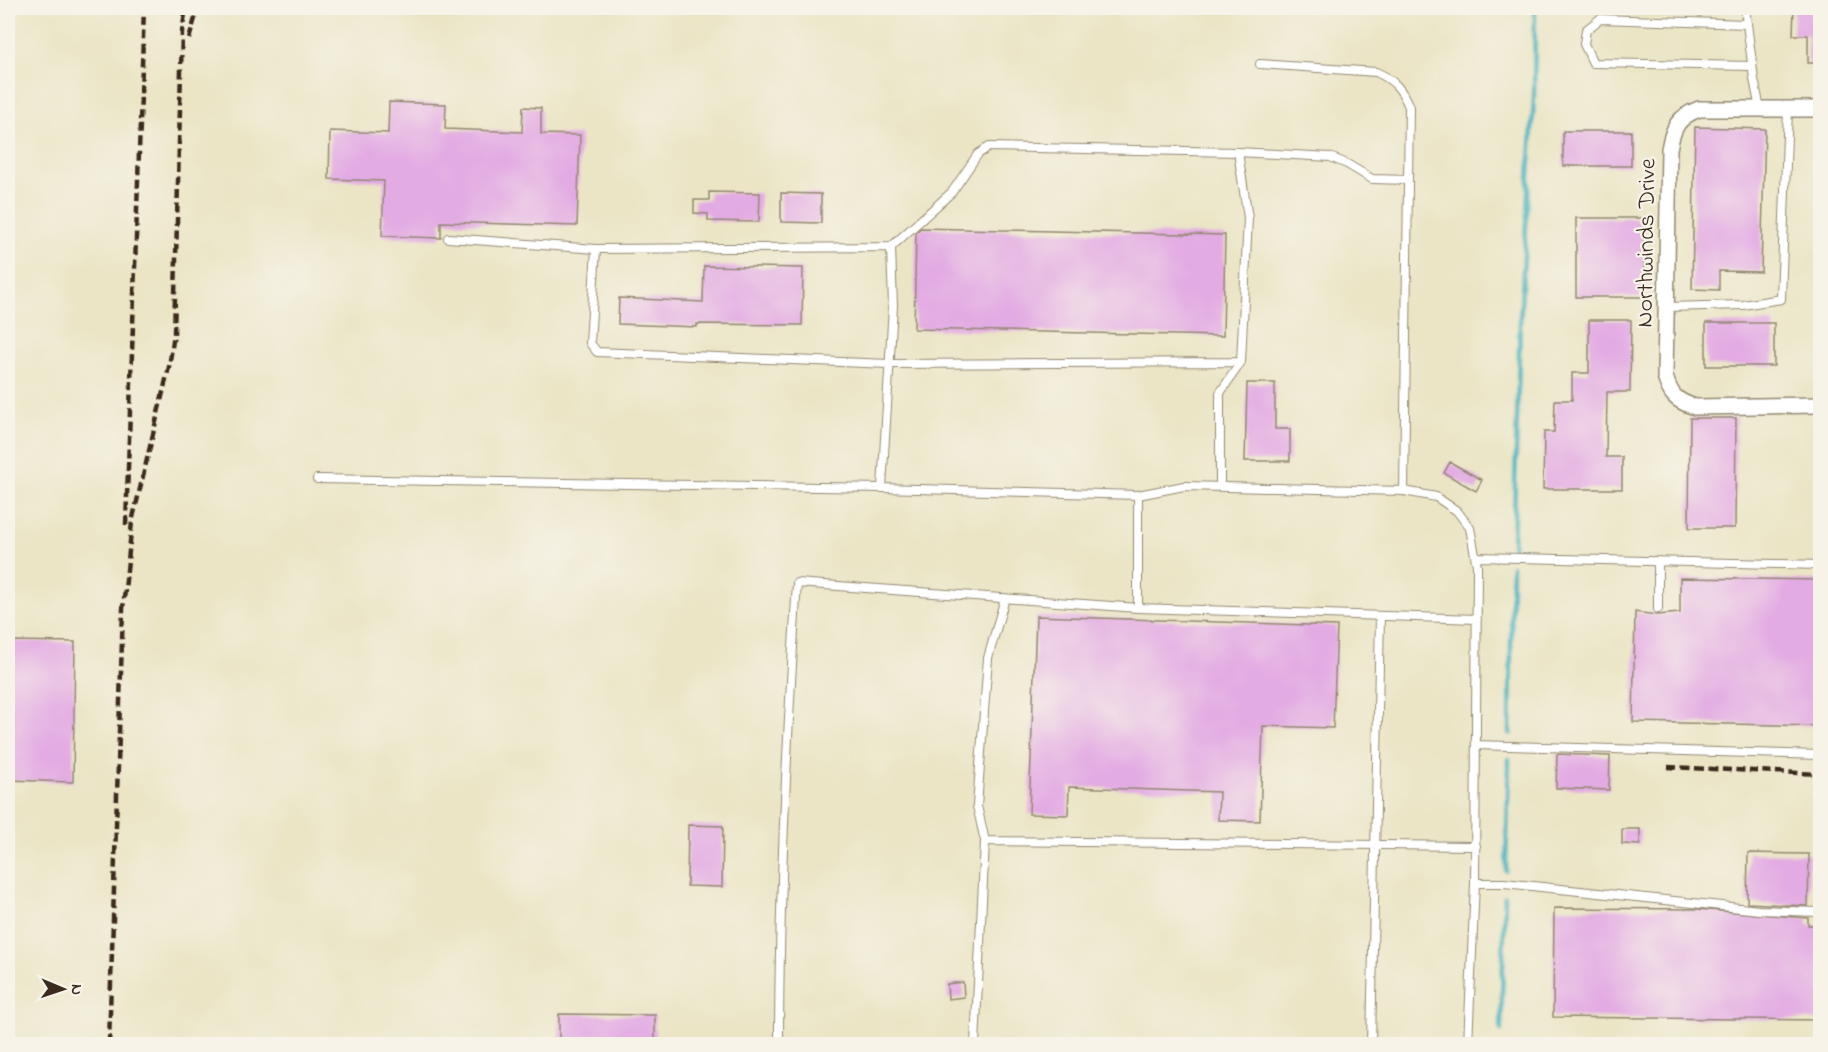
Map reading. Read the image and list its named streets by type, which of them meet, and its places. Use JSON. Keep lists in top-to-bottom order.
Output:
{
  "streets": {
    "street": ["Northwinds Drive"]
  },
  "north": "right"
}
